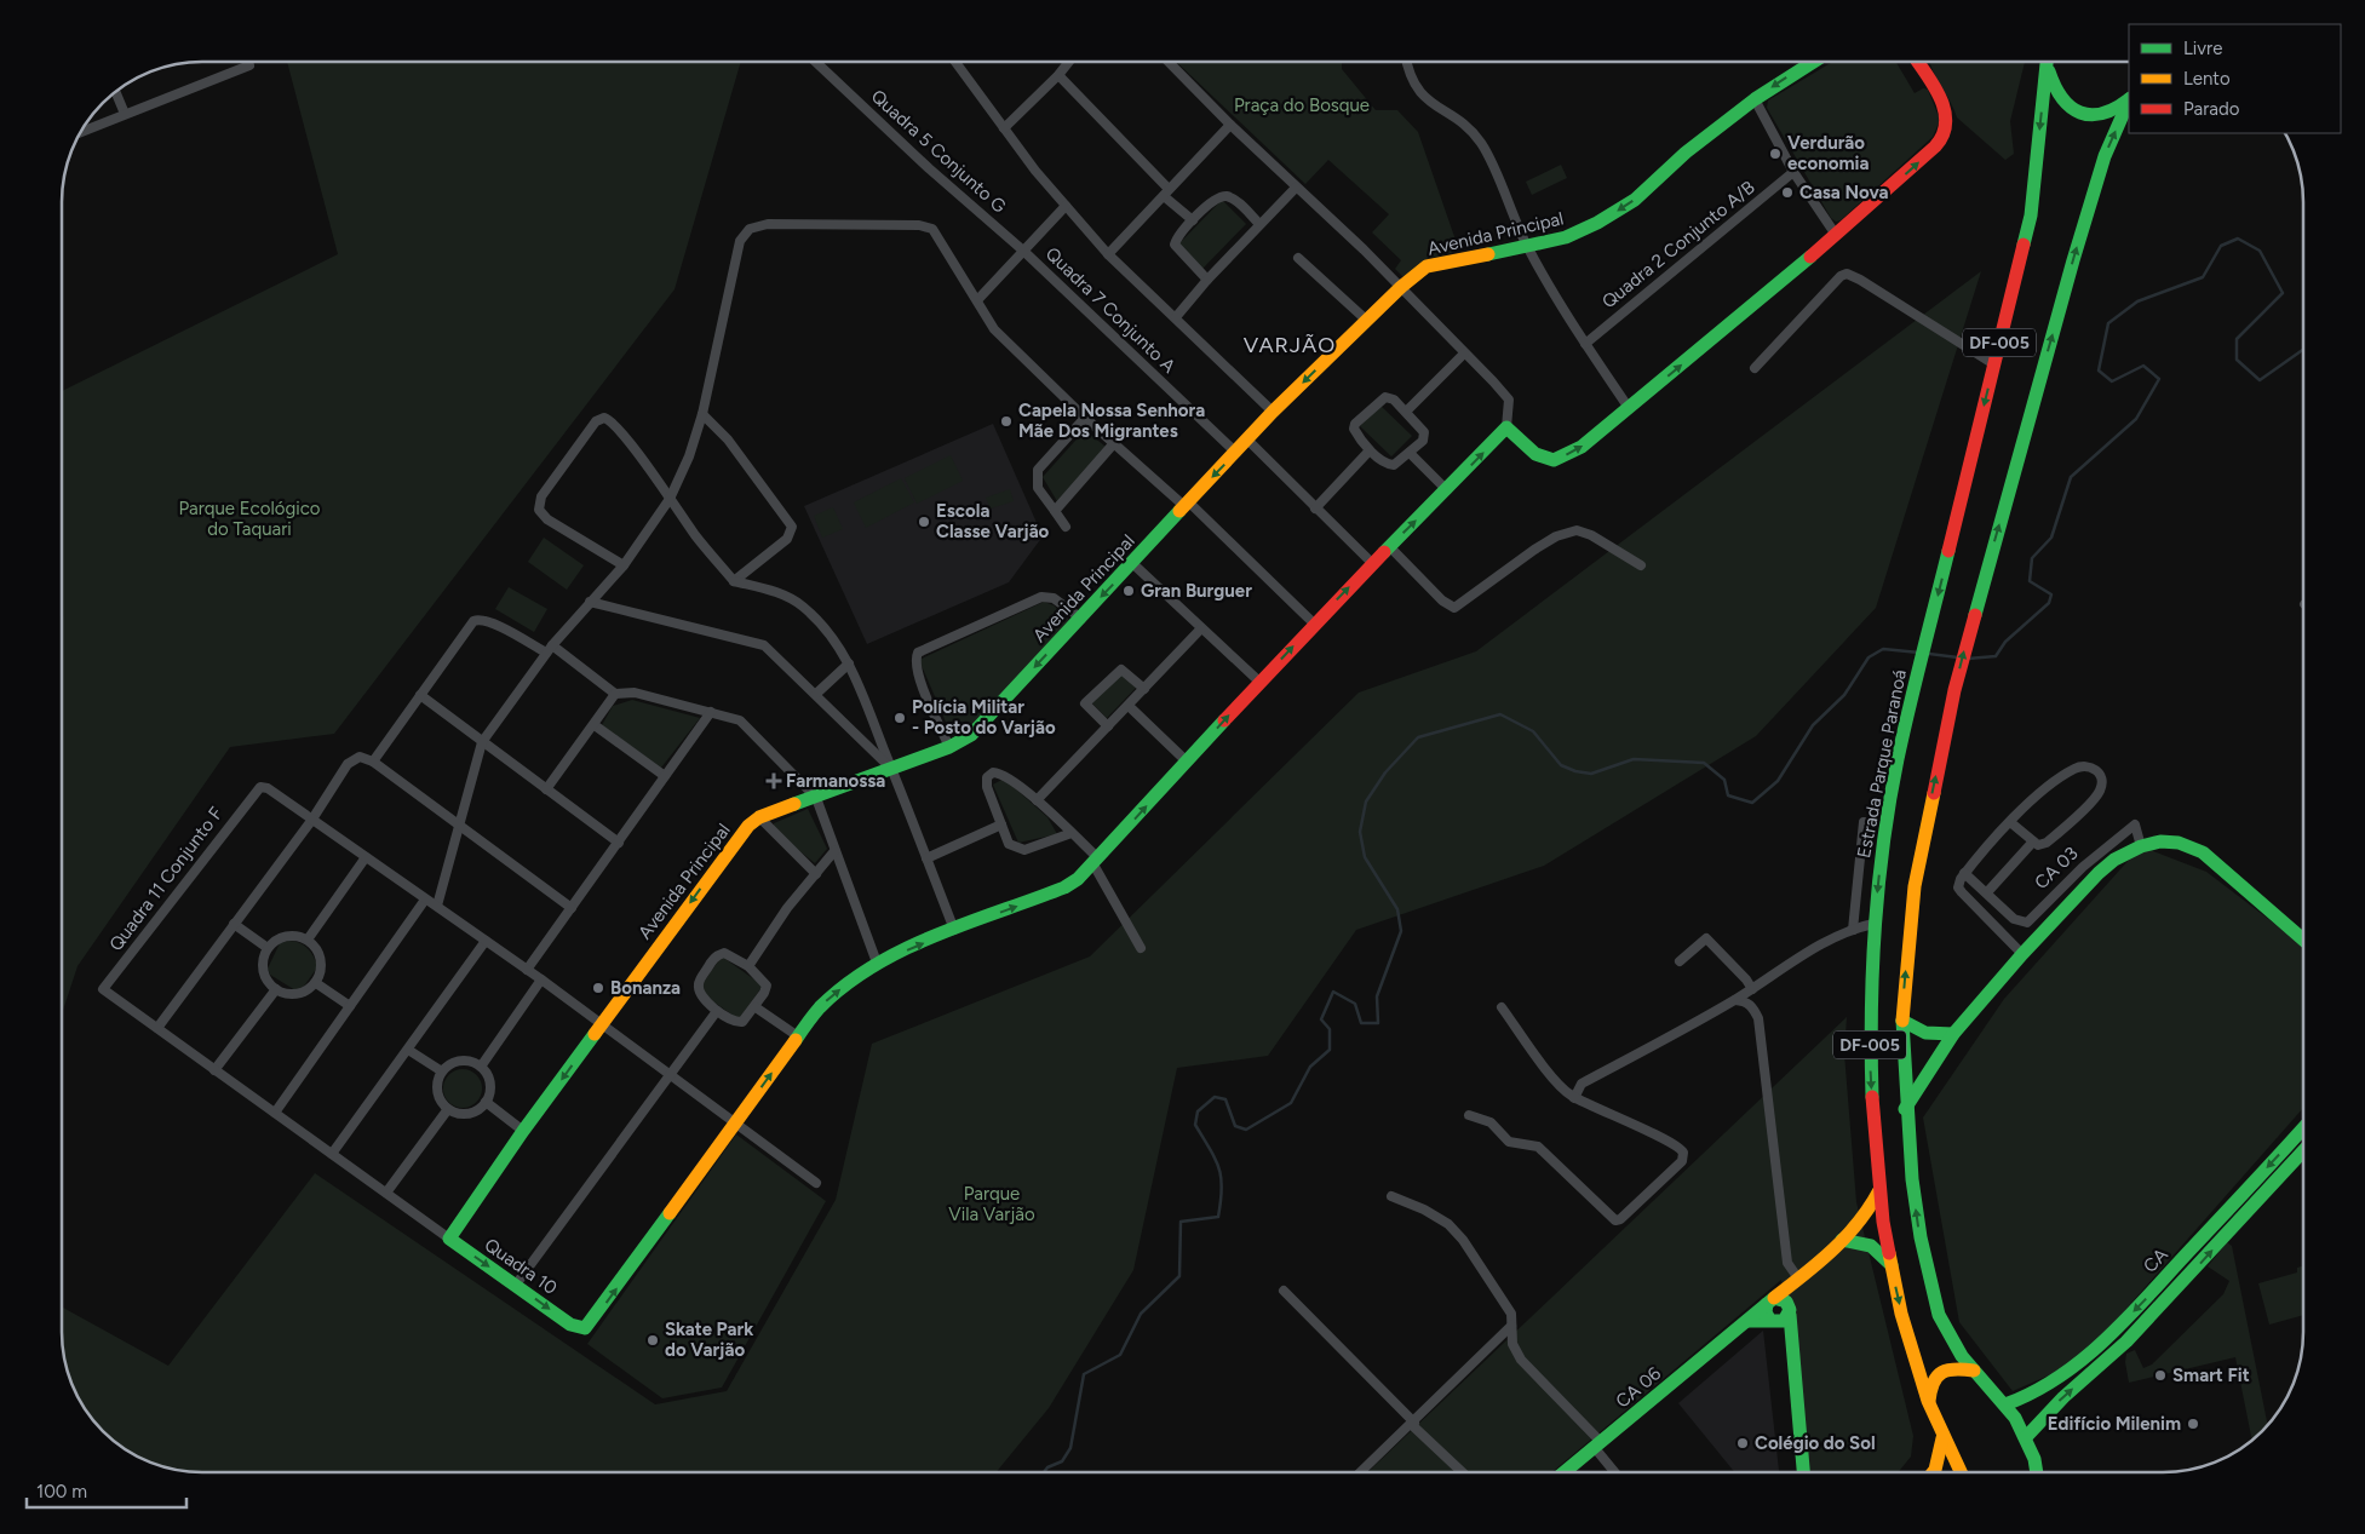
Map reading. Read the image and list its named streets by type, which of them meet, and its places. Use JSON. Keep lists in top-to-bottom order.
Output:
{
  "streets": {
    "street": [
      "Quadra 5 Conjunto G",
      "Avenida Principal",
      "Quadra 2 Conjunto A/B",
      "Quadra 7 Conjunto A",
      "DF-005",
      "Estrada Parque Paranoá",
      "CA 03",
      "Quadra 11 Conjunto F",
      "CA",
      "Quadra 10",
      "CA 06"
    ]
  },
  "crossings": [
    ["Quadra 5 Conjunto G", "Quadra 7 Conjunto A"],
    ["Avenida Principal", "Quadra 7 Conjunto A"],
    ["Avenida Principal", "Quadra 10"],
    ["DF-005", "CA 03"],
    ["DF-005", "CA"],
    ["Estrada Parque Paranoá", "CA 06"]
  ],
  "districts": ["VARJÃO"],
  "parks": ["Praça do Bosque", "Parque Ecológico do Taquari", "Parque Vila Varjão"],
  "places": {
    "other": [
      "Verdurão economia",
      "Casa Nova",
      "Capela Nossa Senhora Mãe Dos Migrantes",
      "Escola Classe Varjão",
      "Gran Burguer",
      "Polícia Militar - Posto do Varjão",
      "Bonanza",
      "Skate Park do Varjão",
      "Smart Fit",
      "Edifício Milenim",
      "Colégio do Sol"
    ],
    "health": ["Farmanossa"]
  },
  "legend": ["Livre", "Lento", "Parado"],
  "scale_bar": "100 m"
}
